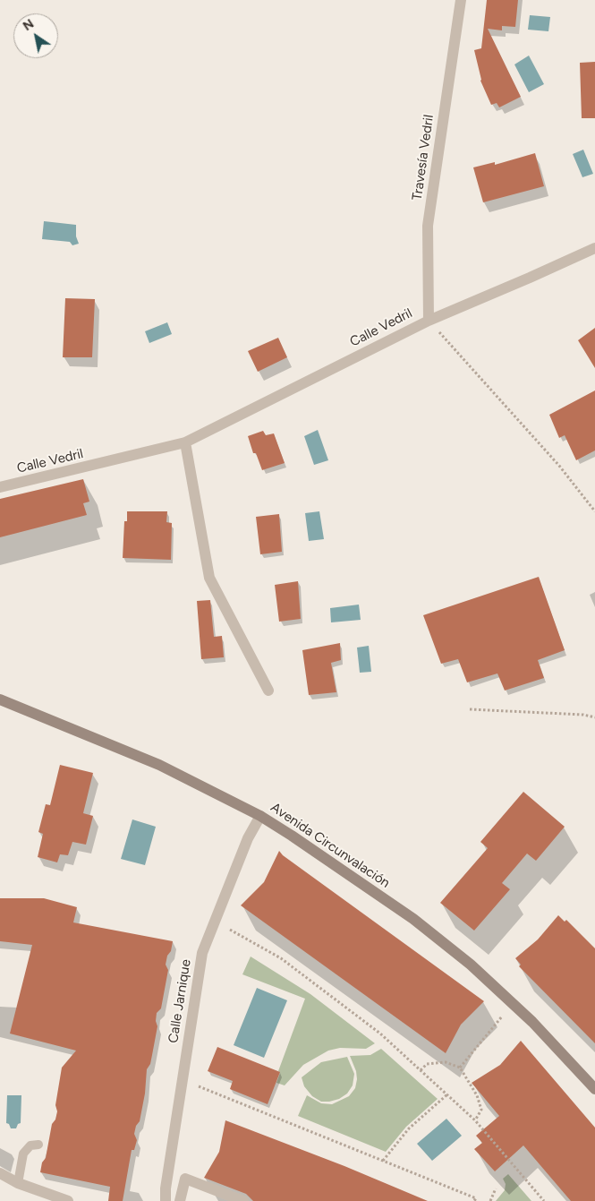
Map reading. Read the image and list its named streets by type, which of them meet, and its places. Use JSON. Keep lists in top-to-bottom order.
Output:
{
  "streets": {
    "street": [
      "Travesía Vedril",
      "Calle Vedril",
      "Avenida Circunvalación",
      "Calle Jarnique"
    ]
  },
  "crossings": [
    ["Travesía Vedril", "Calle Vedril"],
    ["Avenida Circunvalación", "Calle Jarnique"]
  ],
  "north": "top left"
}
